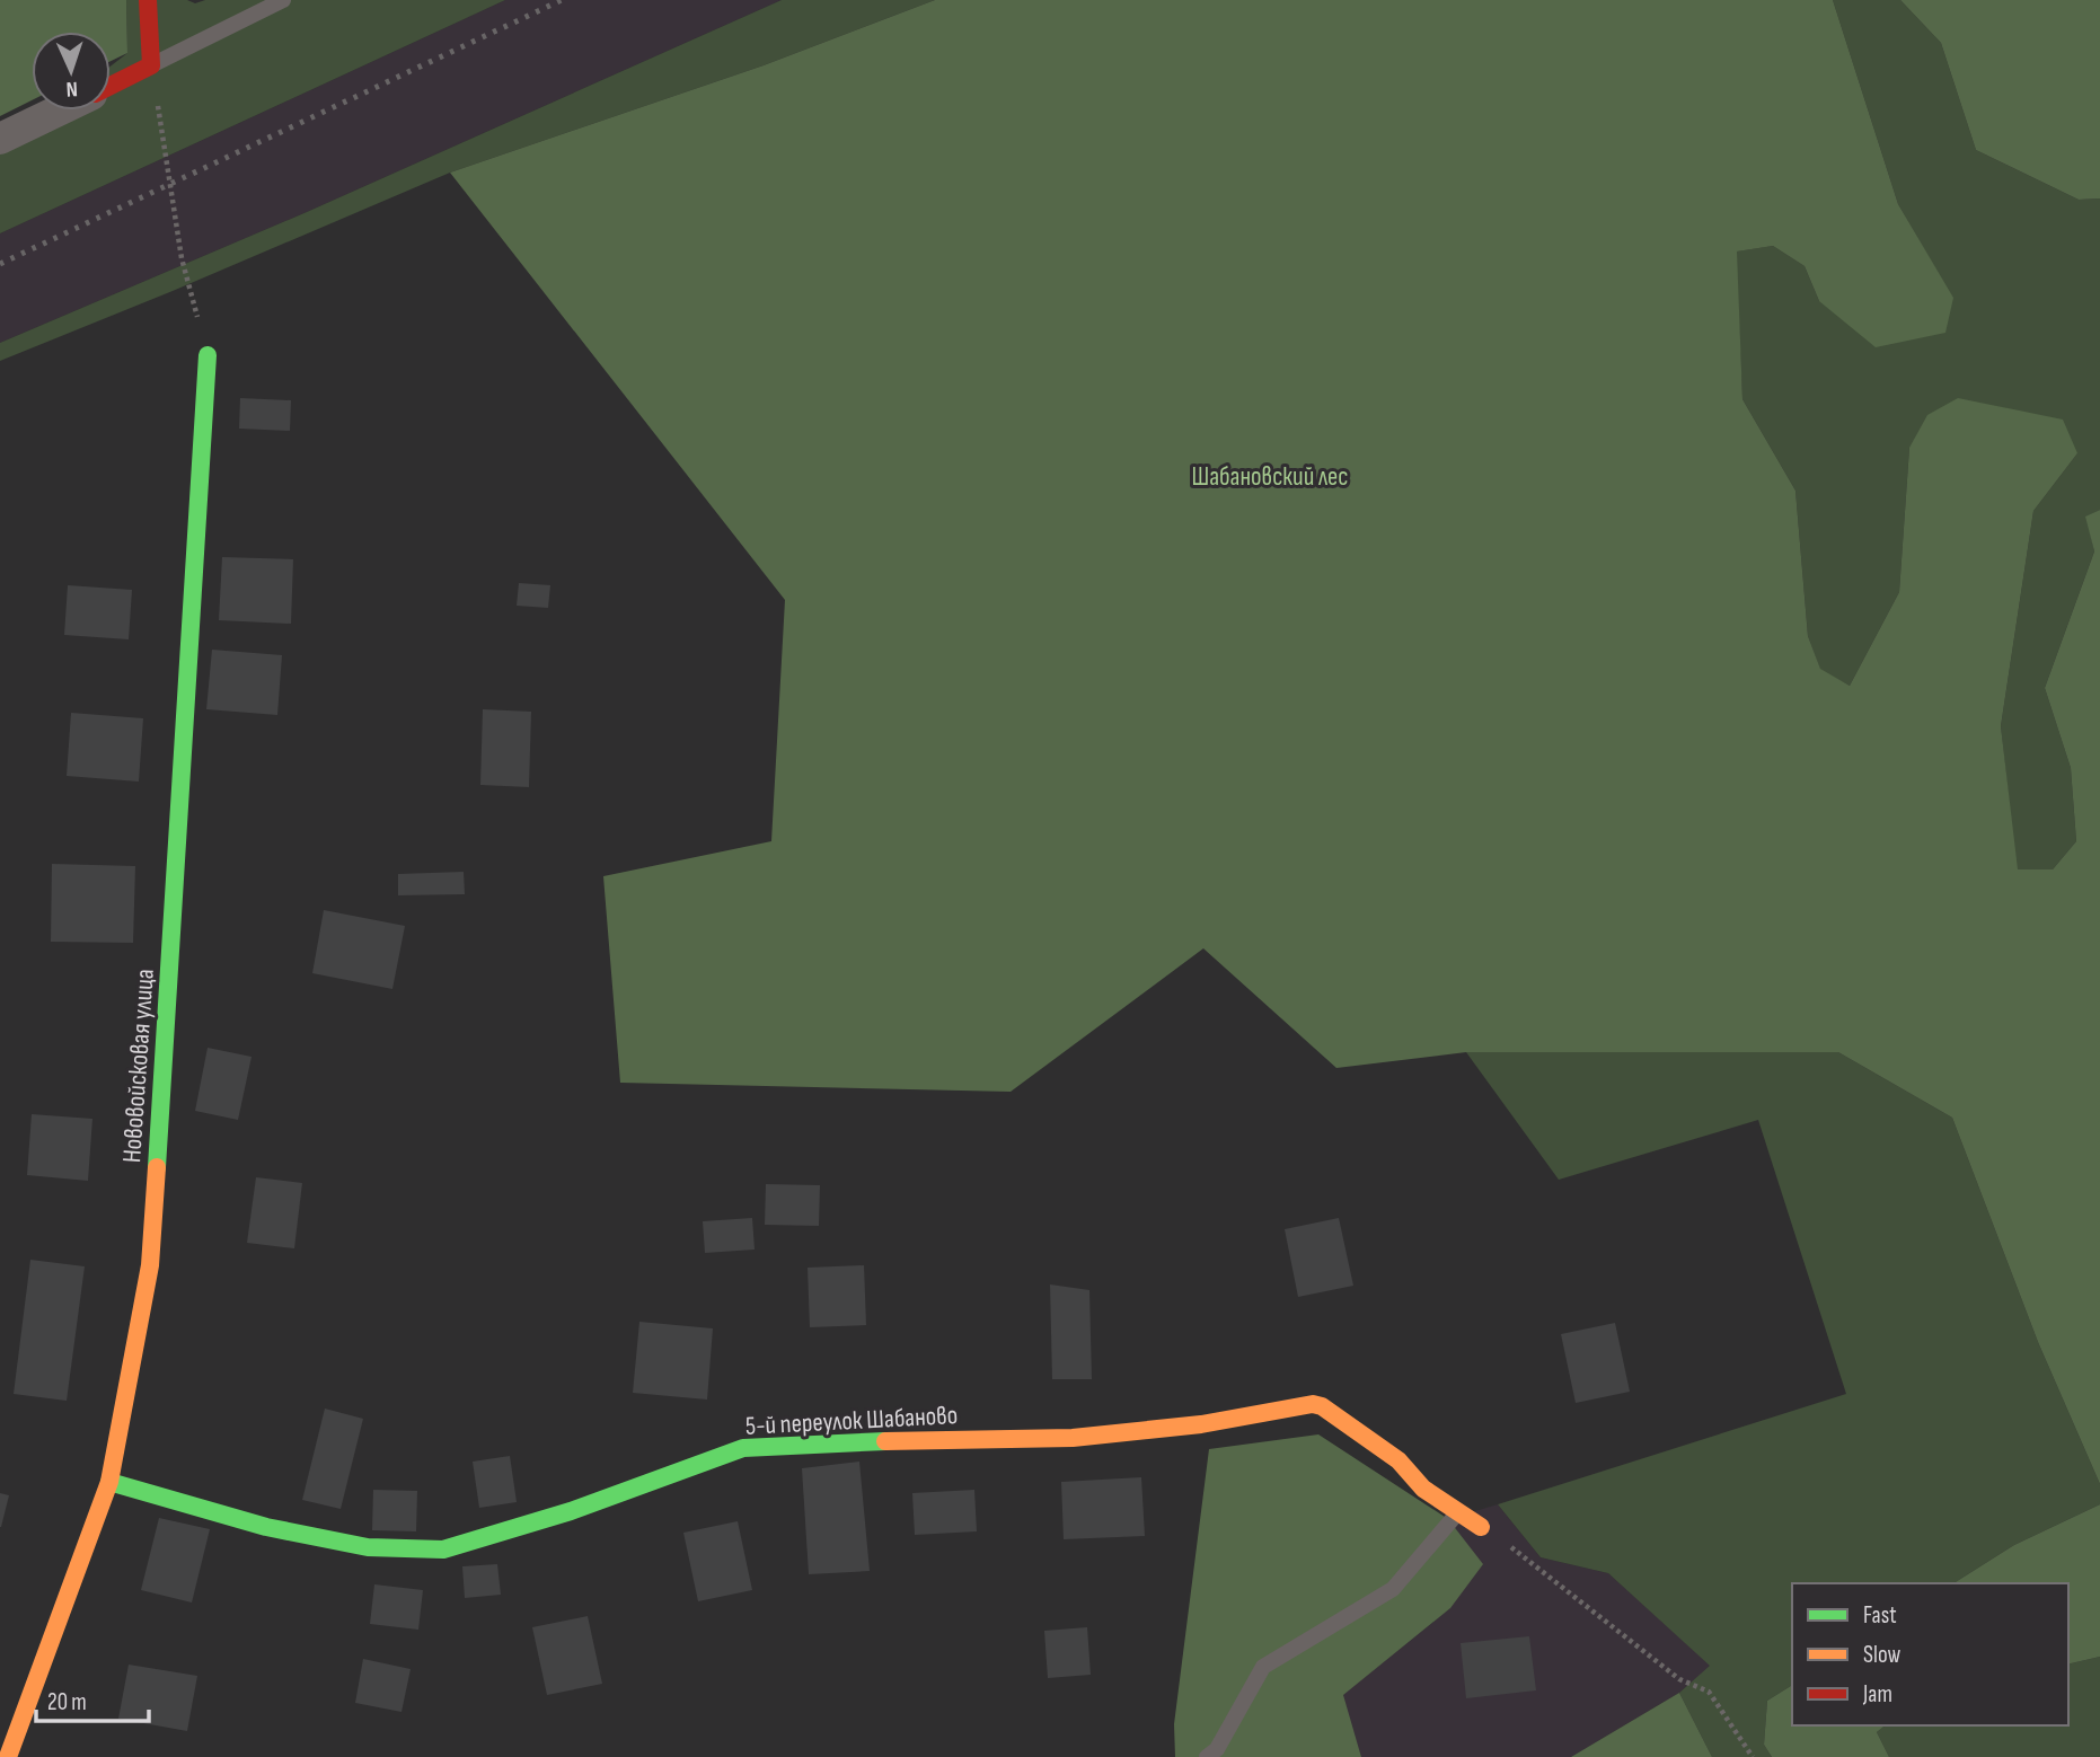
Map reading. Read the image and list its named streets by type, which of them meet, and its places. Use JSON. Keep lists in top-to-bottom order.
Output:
{
  "streets": {
    "street": ["Нововойсковая улица", "5-й переулок Шабаново"]
  },
  "crossings": [
    ["Нововойсковая улица", "5-й переулок Шабаново"]
  ],
  "parks": ["Шабановский лес"],
  "legend": ["Fast", "Slow", "Jam"],
  "scale_bar": "20 m",
  "north": "bottom"
}
